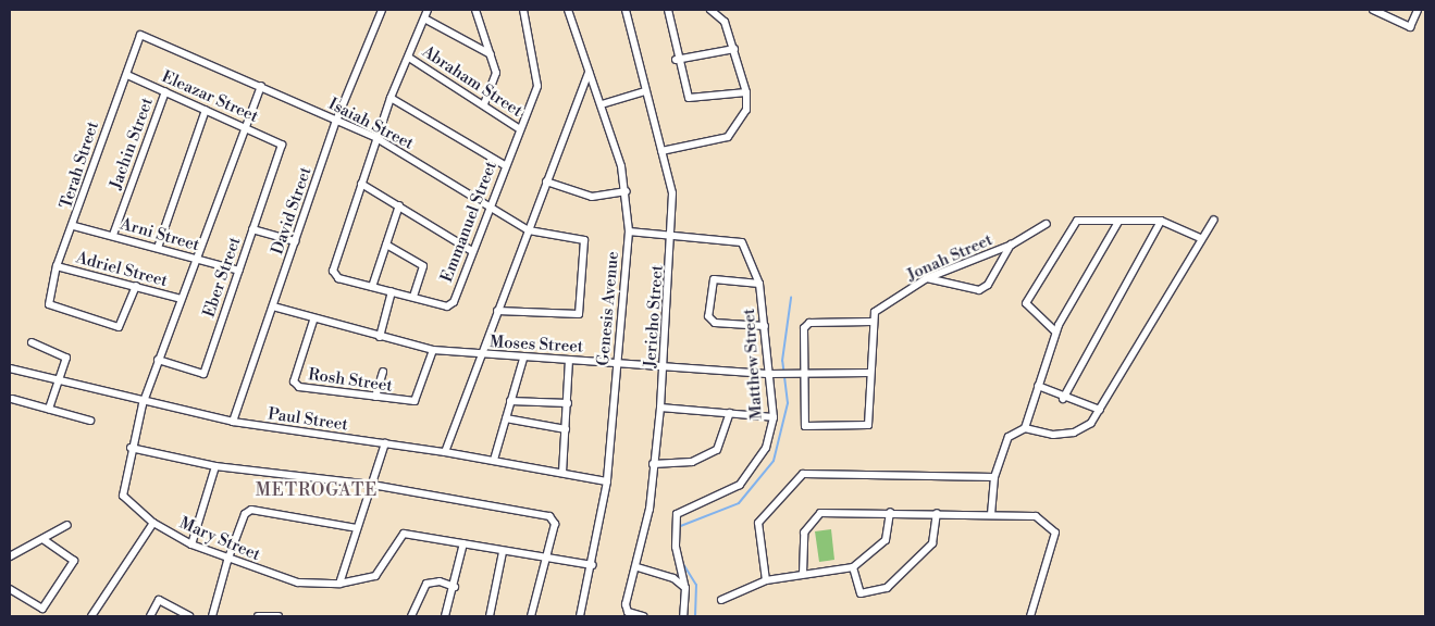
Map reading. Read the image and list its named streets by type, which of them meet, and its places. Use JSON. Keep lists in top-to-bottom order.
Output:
{
  "streets": {
    "street": [
      "Abraham Street",
      "Eleazar Street",
      "Isaiah Street",
      "Jachin Street",
      "Terah Street",
      "David Street",
      "Emmanuel Street",
      "Arni Street",
      "Jonah Street",
      "Adriel Street",
      "Eber Street",
      "Genesis Avenue",
      "Jericho Street",
      "Moses Street",
      "Matthew Street",
      "Rosh Street",
      "Paul Street",
      "Mary Street"
    ]
  },
  "crossings": [
    ["Abraham Street", "Emmanuel Street"],
    ["Eleazar Street", "Jachin Street"],
    ["Eleazar Street", "Terah Street"],
    ["Eleazar Street", "Eber Street"],
    ["Eleazar Street", "Mary Street"],
    ["Isaiah Street", "Terah Street"],
    ["Isaiah Street", "David Street"],
    ["Isaiah Street", "Emmanuel Street"],
    ["Isaiah Street", "Mary Street"],
    ["Jachin Street", "Arni Street"],
    ["Terah Street", "Arni Street"],
    ["Terah Street", "Adriel Street"],
    ["David Street", "Moses Street"],
    ["David Street", "Paul Street"],
    ["Arni Street", "Eber Street"],
    ["Arni Street", "Mary Street"],
    ["Adriel Street", "Mary Street"],
    ["Eber Street", "Mary Street"],
    ["Genesis Avenue", "Moses Street"],
    ["Genesis Avenue", "Matthew Street"],
    ["Genesis Avenue", "Paul Street"],
    ["Genesis Avenue", "Mary Street"],
    ["Jericho Street", "Moses Street"],
    ["Jericho Street", "Matthew Street"],
    ["Moses Street", "Matthew Street"],
    ["Moses Street", "Rosh Street"],
    ["Paul Street", "Mary Street"]
  ],
  "districts": ["METROGATE"]
}
